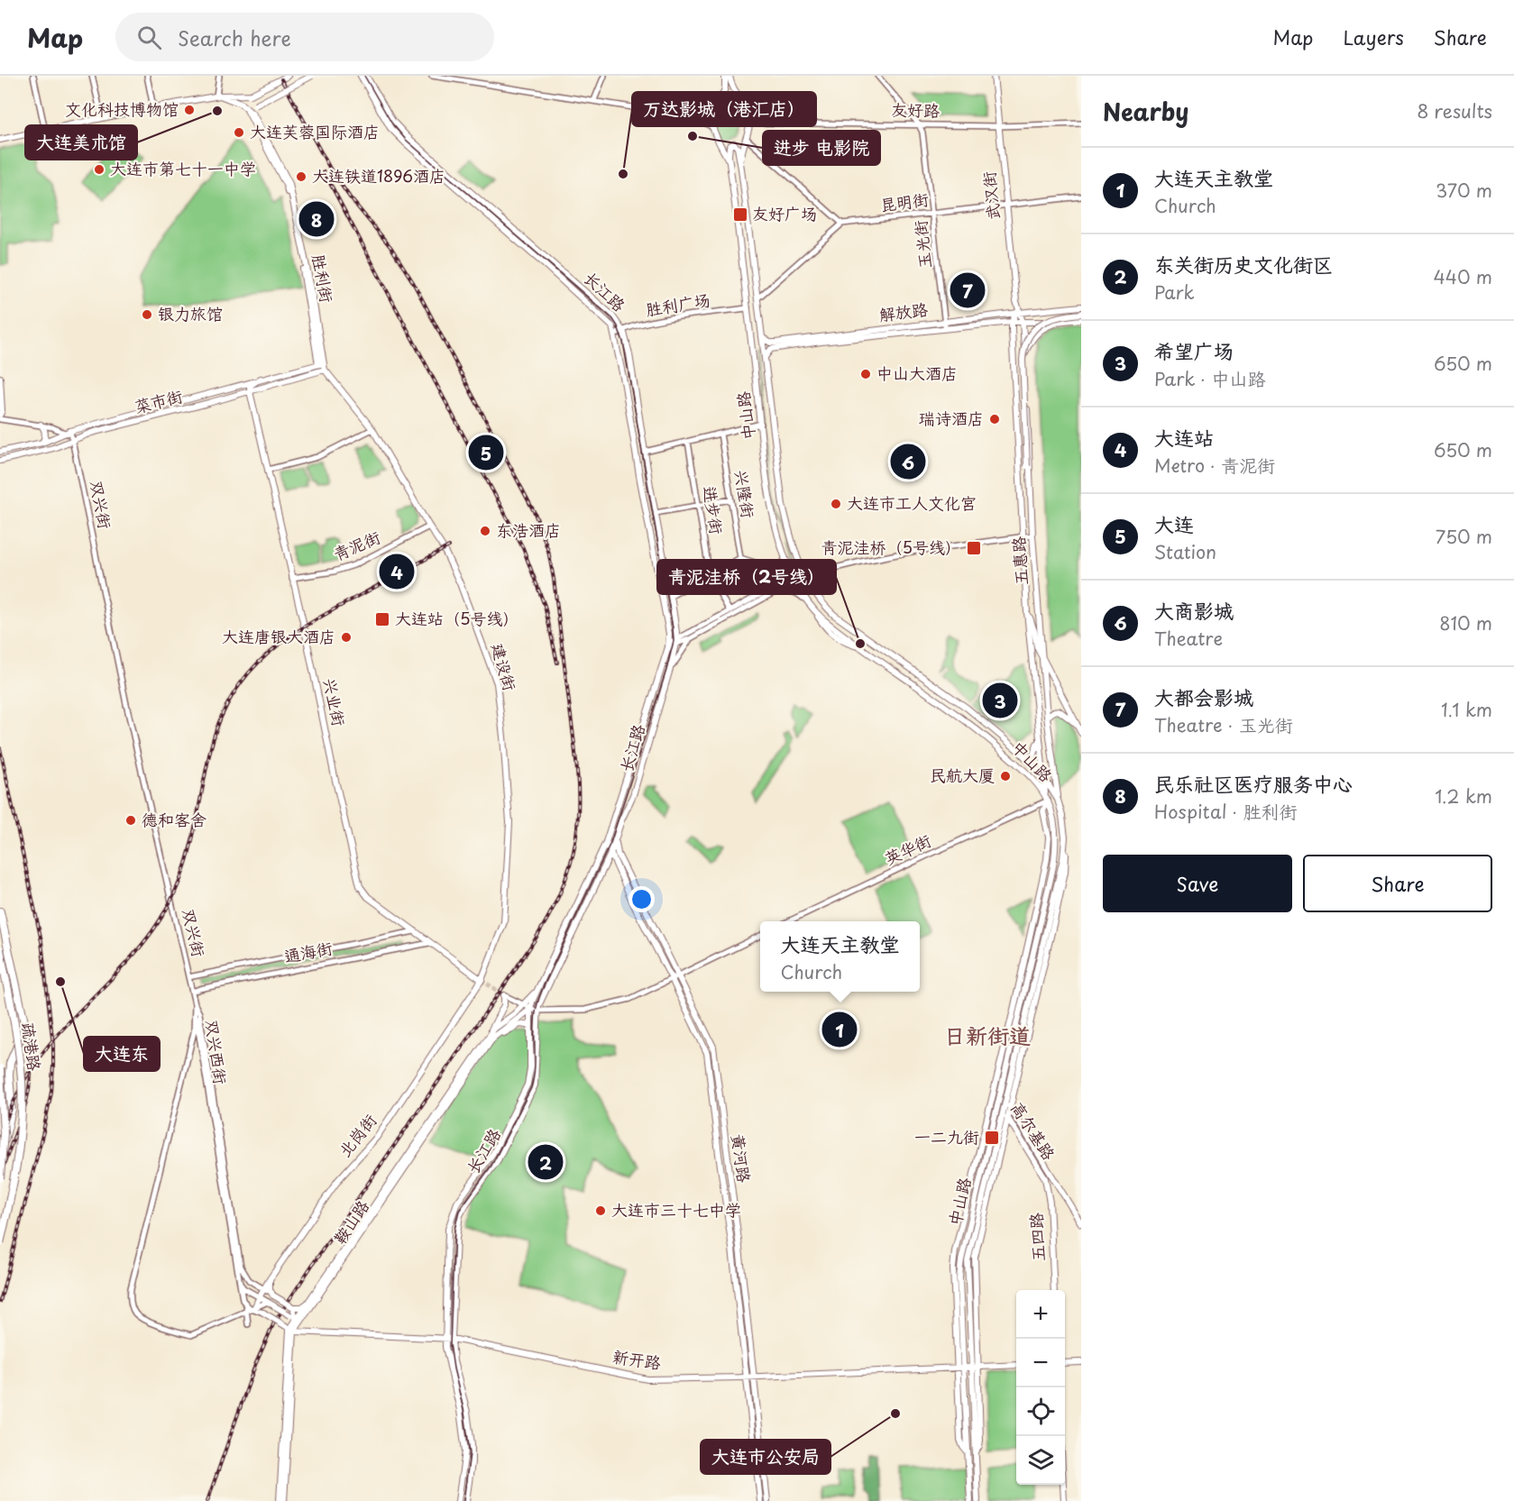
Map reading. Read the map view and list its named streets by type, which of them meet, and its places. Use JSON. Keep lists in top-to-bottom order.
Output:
{
  "streets": {
    "highway": ["疏港路"],
    "main road": [
      "武汉街",
      "胜利街",
      "长江路",
      "解放路",
      "菜市街",
      "中山路",
      "五惠路",
      "建设街",
      "兴业街",
      "高尔基路",
      "北岗街",
      "黄河路",
      "鞍山路",
      "五四路",
      "新开路"
    ],
    "street": [
      "友好路",
      "昆明街",
      "玉光街",
      "胜利广场",
      "兴隆街",
      "双兴街",
      "进步街",
      "青泥街",
      "英华街",
      "通海街",
      "双兴西街"
    ]
  },
  "crossings": [
    ["友好路", "武汉街"],
    ["友好路", "玉光街"],
    ["武汉街", "昆明街"],
    ["武汉街", "解放路"],
    ["武汉街", "五惠路"],
    ["昆明街", "玉光街"],
    ["玉光街", "解放路"],
    ["胜利街", "菜市街"],
    ["胜利街", "建设街"],
    ["长江路", "胜利广场"],
    ["长江路", "黄河路"],
    ["长江路", "鞍山路"],
    ["长江路", "新开路"],
    ["胜利广场", "中山路"],
    ["解放路", "中山路"],
    ["解放路", "五惠路"],
    ["菜市街", "双兴街"],
    ["菜市街", "建设街"],
    ["菜市街", "兴业街"],
    ["中山路", "五惠路"],
    ["中山路", "英华街"],
    ["中山路", "高尔基路"],
    ["中山路", "新开路"],
    ["双兴街", "通海街"],
    ["双兴街", "双兴西街"],
    ["双兴街", "北岗街"],
    ["青泥街", "建设街"],
    ["青泥街", "兴业街"],
    ["五惠路", "英华街"],
    ["五惠路", "高尔基路"],
    ["五惠路", "新开路"],
    ["建设街", "兴业街"],
    ["建设街", "北岗街"],
    ["兴业街", "通海街"],
    ["兴业街", "北岗街"],
    ["高尔基路", "五四路"],
    ["黄河路", "新开路"],
    ["鞍山路", "新开路"]
  ],
  "districts": ["日新街道"],
  "places": {
    "other": [
      "文化科技博物馆",
      "大连美术馆",
      "大连芙蓉国际酒店",
      "进步 电影院",
      "大连市第七十一中学",
      "万达影城（港汇店）",
      "大连铁道1896酒店",
      "银力旅馆",
      "中山大酒店",
      "瑞诗酒店",
      "大连市工人文化宫",
      "东浩酒店",
      "大连唐银大酒店",
      "青泥洼桥（2号线）",
      "民航大厦",
      "德和客舍",
      "大连东",
      "大连市三十七中学",
      "大连市公安局"
    ],
    "transit": [
      "友好广场",
      "青泥洼桥（5号线）",
      "大连站（5号线）",
      "一二九街"
    ]
  },
  "page": {
    "header": "Map",
    "search": "Search here",
    "nav": ["Map", "Layers", "Share"],
    "heading": ["Nearby", "8 results"],
    "list": [
      {
        "mark": "1",
        "name": "大连天主教堂",
        "note": "Church",
        "value": "370 m"
      },
      {
        "mark": "2",
        "name": "东关街历史文化街区",
        "note": "Park",
        "value": "440 m"
      },
      {
        "mark": "3",
        "name": "希望广场",
        "note": "Park · 中山路",
        "value": "650 m"
      },
      {
        "mark": "4",
        "name": "大连站",
        "note": "Metro · 青泥街",
        "value": "650 m"
      },
      {
        "mark": "5",
        "name": "大连",
        "note": "Station",
        "value": "750 m"
      },
      {
        "mark": "6",
        "name": "大商影城",
        "note": "Theatre",
        "value": "810 m"
      },
      {
        "mark": "7",
        "name": "大都会影城",
        "note": "Theatre · 玉光街",
        "value": "1.1 km"
      },
      {
        "mark": "8",
        "name": "民乐社区医疗服务中心",
        "note": "Hospital · 胜利街",
        "value": "1.2 km"
      }
    ],
    "pins": [
      "8",
      "7",
      "5",
      "6",
      "4",
      "3",
      "1",
      "2"
    ],
    "buttons": ["Save", "Share"],
    "popup": ["大连天主教堂", "Church"],
    "map_buttons": ["+", "−"]
  }
}
